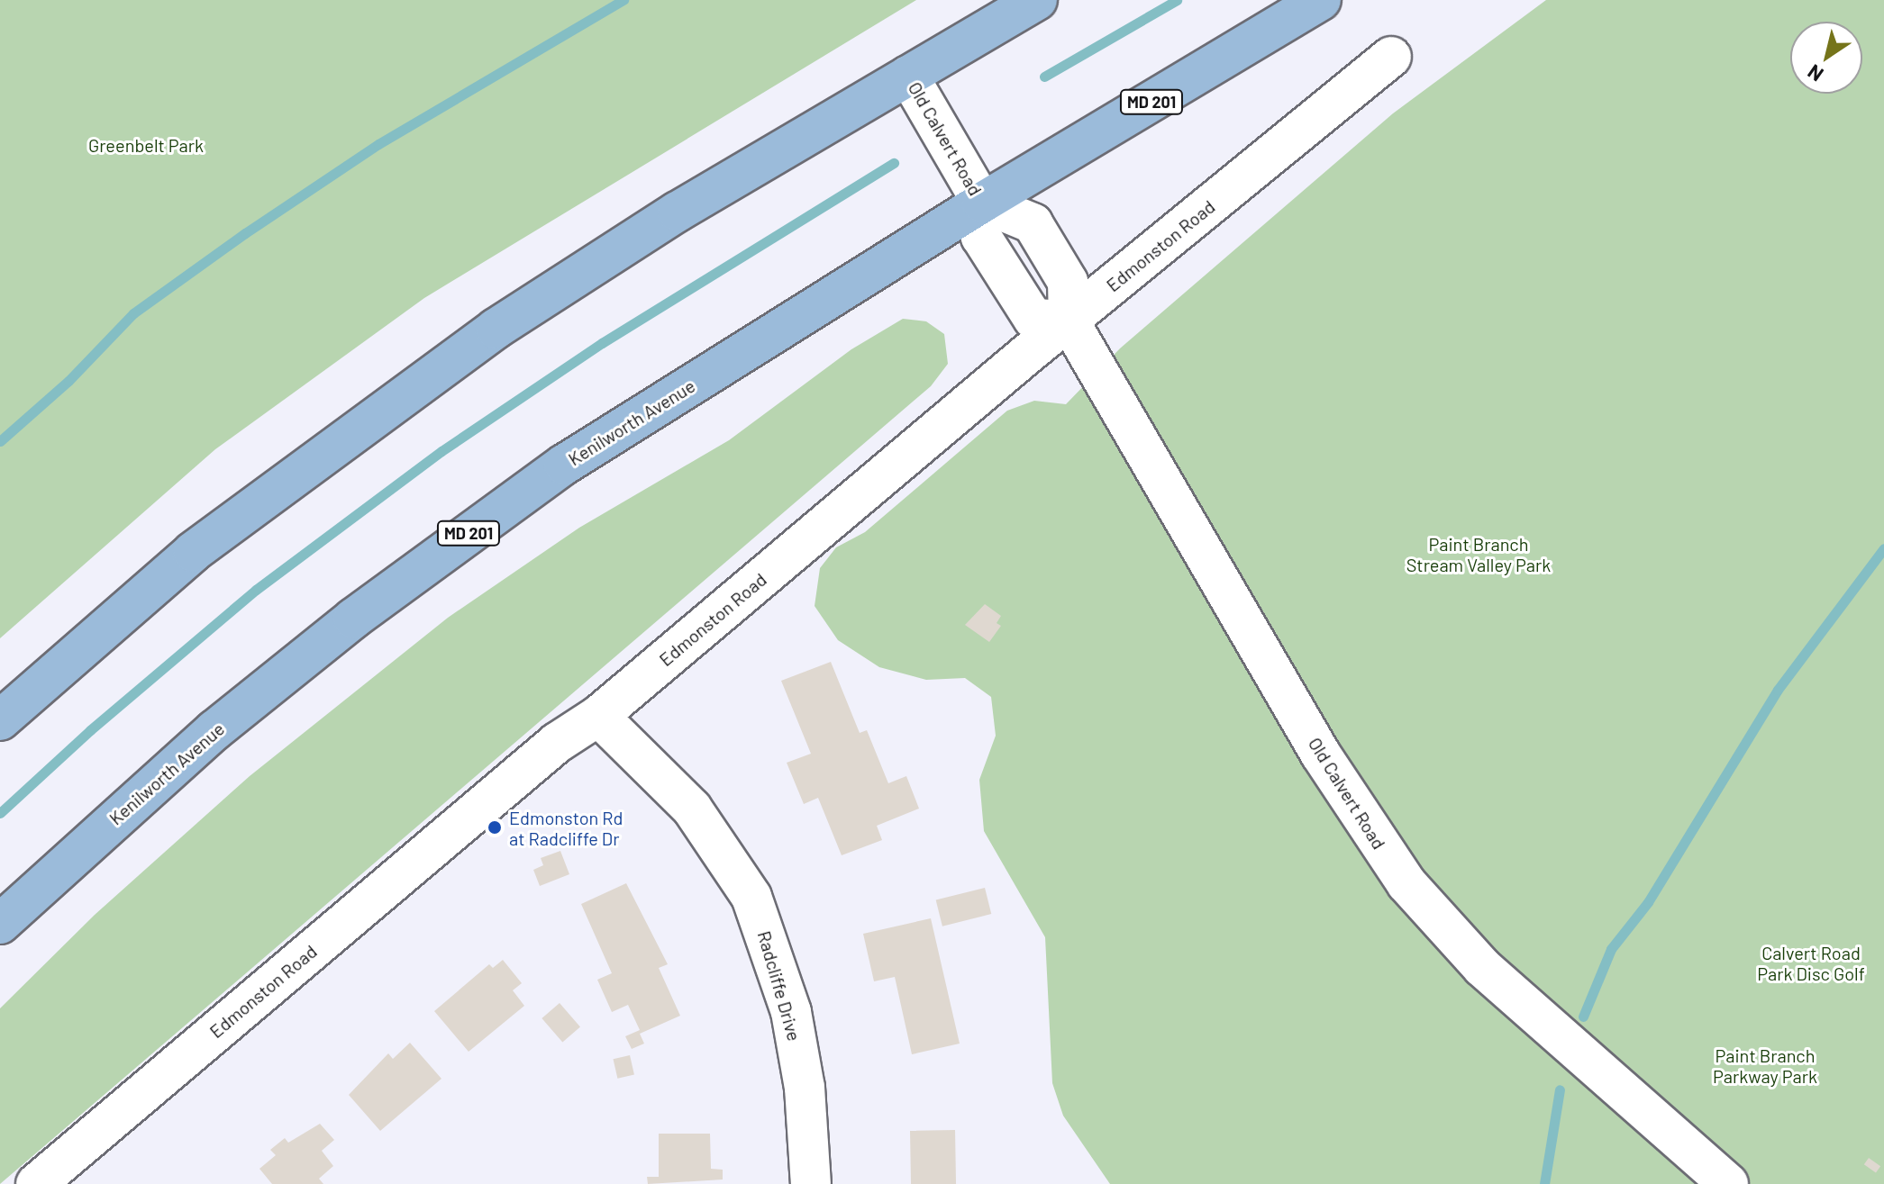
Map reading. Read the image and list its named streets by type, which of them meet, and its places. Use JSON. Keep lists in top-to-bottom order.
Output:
{
  "streets": {
    "main road": ["MD 201", "Kenilworth Avenue"],
    "street": ["Old Calvert Road", "Edmonston Road", "Radcliffe Drive"]
  },
  "crossings": [
    ["Old Calvert Road", "Edmonston Road"],
    ["Old Calvert Road", "Kenilworth Avenue"],
    ["Edmonston Road", "Radcliffe Drive"]
  ],
  "parks": [
    "Greenbelt Park",
    "Paint Branch Stream Valley Park",
    "Calvert Road Park Disc Golf",
    "Paint Branch Parkway Park"
  ],
  "places": ["Edmonston Rd at Radcliffe Dr"],
  "north": "bottom left"
}
